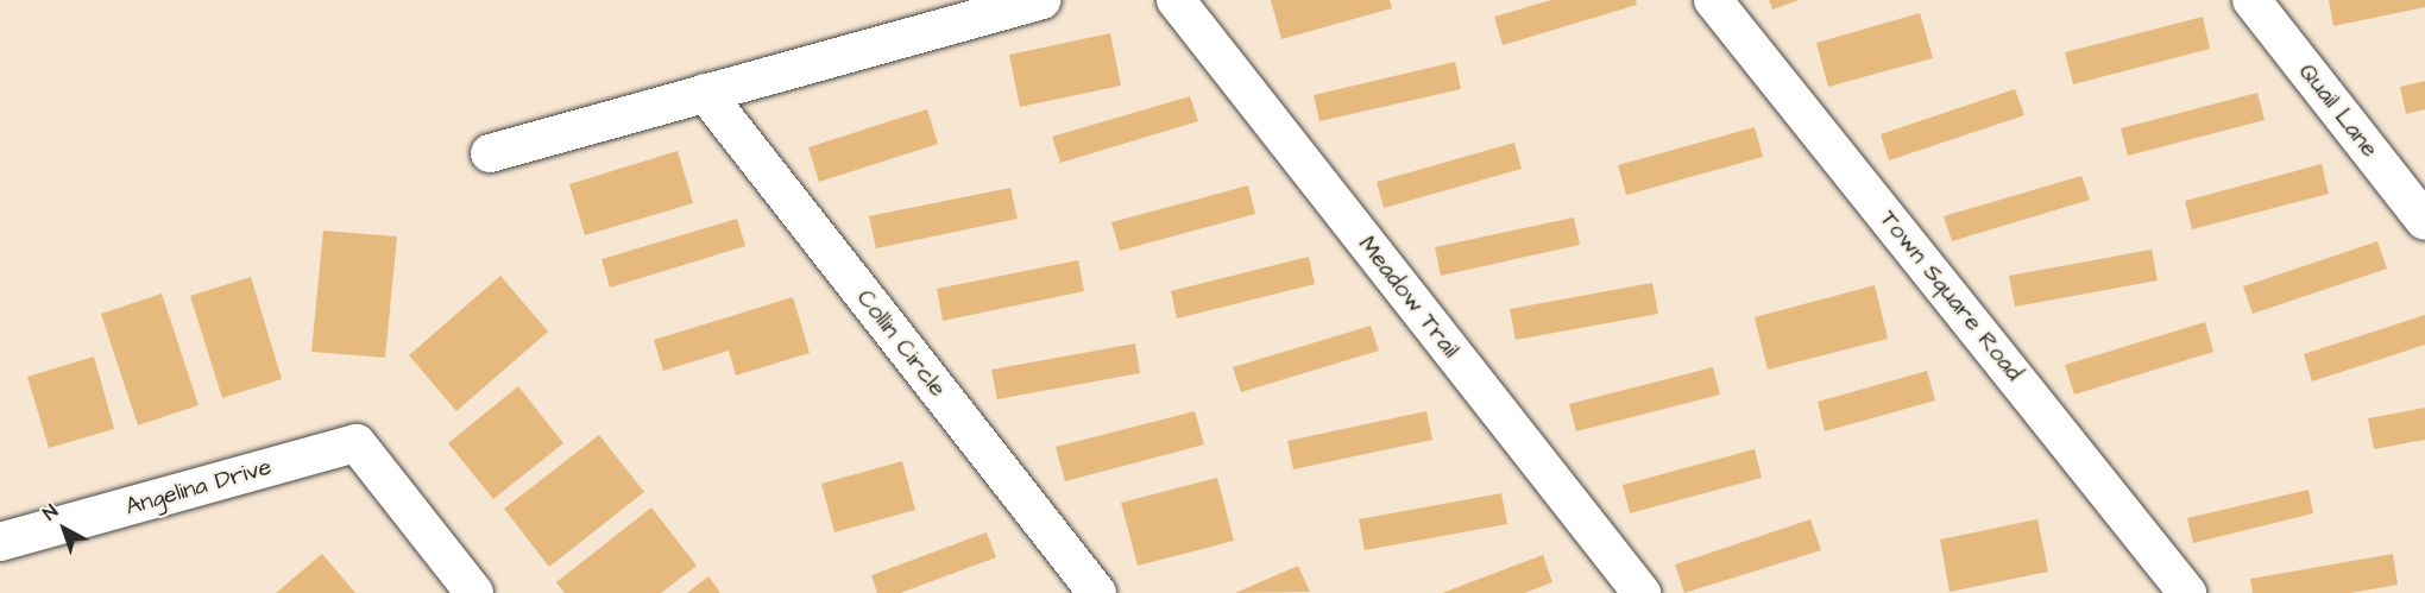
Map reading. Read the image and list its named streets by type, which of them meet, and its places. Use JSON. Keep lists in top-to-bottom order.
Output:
{
  "streets": {
    "street": [
      "Quail Lane",
      "Town Square Road",
      "Meadow Trail",
      "Collin Circle",
      "Angelina Drive"
    ]
  },
  "north": "top left"
}
